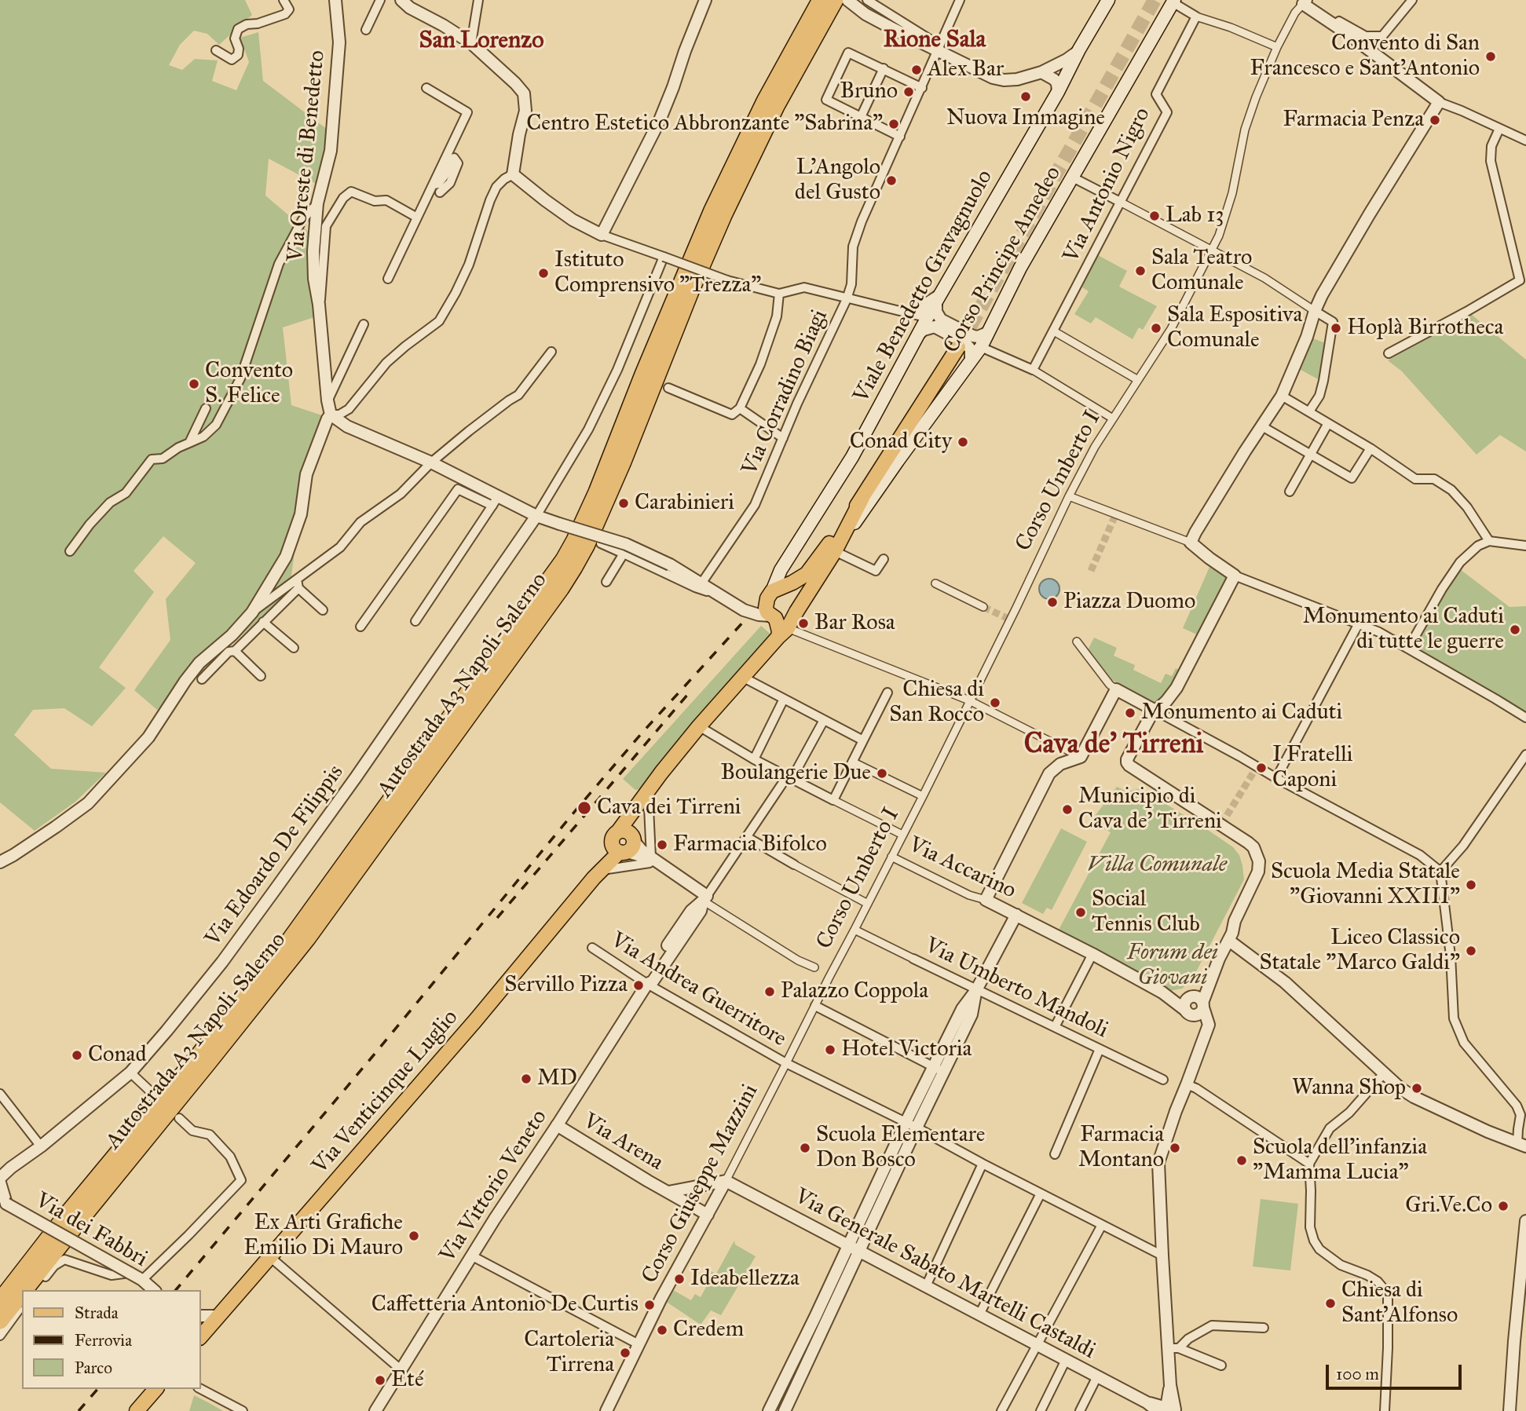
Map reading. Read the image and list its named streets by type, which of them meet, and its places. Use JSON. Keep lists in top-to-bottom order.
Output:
{
  "streets": {
    "highway": ["Autostrada A3 Napoli-Salerno"],
    "main road": ["Corso Principe Amedeo", "Viale Benedetto Gravagnuolo", "Via Venticinque Luglio"],
    "street": [
      "Via Oreste di Benedetto",
      "Via Antonio Nigro",
      "Via Corradino Biagi",
      "Corso Umberto I",
      "Via Edoardo De Filippis",
      "Via Accarino",
      "Via Umberto Mandoli",
      "Via Andrea Guerritore",
      "Via Arena",
      "Corso Giuseppe Mazzini",
      "Via Vittorio Veneto",
      "Via dei Fabbri",
      "Via Generale Sabato Martelli Castaldi"
    ]
  },
  "crossings": [
    ["Corso Principe Amedeo", "Via Venticinque Luglio"],
    ["Corso Umberto I", "Via Accarino"],
    ["Corso Umberto I", "Via Umberto Mandoli"],
    ["Corso Umberto I", "Corso Giuseppe Mazzini"],
    ["Via Andrea Guerritore", "Corso Giuseppe Mazzini"],
    ["Via Andrea Guerritore", "Via Vittorio Veneto"],
    ["Via Arena", "Corso Giuseppe Mazzini"],
    ["Via Arena", "Via Vittorio Veneto"],
    ["Via Arena", "Via Generale Sabato Martelli Castaldi"],
    ["Corso Giuseppe Mazzini", "Via Generale Sabato Martelli Castaldi"]
  ],
  "districts": ["Rione Sala", "San Lorenzo", "Cava de' Tirreni"],
  "parks": ["Villa Comunale", "Forum dei Giovani"],
  "places": [
    "Convento di San Francesco e Sant'Antonio",
    "Alex Bar",
    "Bruno",
    "Nuova Immagine",
    "Farmacia Penza",
    "Centro Estetico Abbronzante \"Sabrina\"",
    "L'Angolo del Gusto",
    "Lab 13",
    "Sala Teatro Comunale",
    "Istituto Comprensivo \"Trezza\"",
    "Sala Espositiva Comunale",
    "Hoplà Birrotheca",
    "Convento S. Felice",
    "Conad City",
    "Carabinieri",
    "Piazza Duomo",
    "Bar Rosa",
    "Monumento ai Caduti di tutte le guerre",
    "Chiesa di San Rocco",
    "Monumento ai Caduti",
    "I Fratelli Caponi",
    "Boulangerie Due",
    "Cava dei Tirreni",
    "Municipio di Cava de' Tirreni",
    "Farmacia Bifolco",
    "Scuola Media Statale \"Giovanni XXIII\"",
    "Social Tennis Club",
    "Liceo Classico Statale \"Marco Galdi\"",
    "Servillo Pizza",
    "Palazzo Coppola",
    "Hotel Victoria",
    "Conad",
    "MD",
    "Wanna Shop",
    "Scuola Elementare Don Bosco",
    "Farmacia Montano",
    "Scuola dell'infanzia \"Mamma Lucia\"",
    "Gri.Ve.Co",
    "Ex Arti Grafiche Emilio Di Mauro",
    "Ideabellezza",
    "Chiesa di Sant'Alfonso",
    "Caffetteria Antonio De Curtis",
    "Credem",
    "Cartoleria Tirrena",
    "Eté"
  ],
  "legend": ["Strada", "Ferrovia", "Parco"],
  "scale_bar": "100 m"
}
